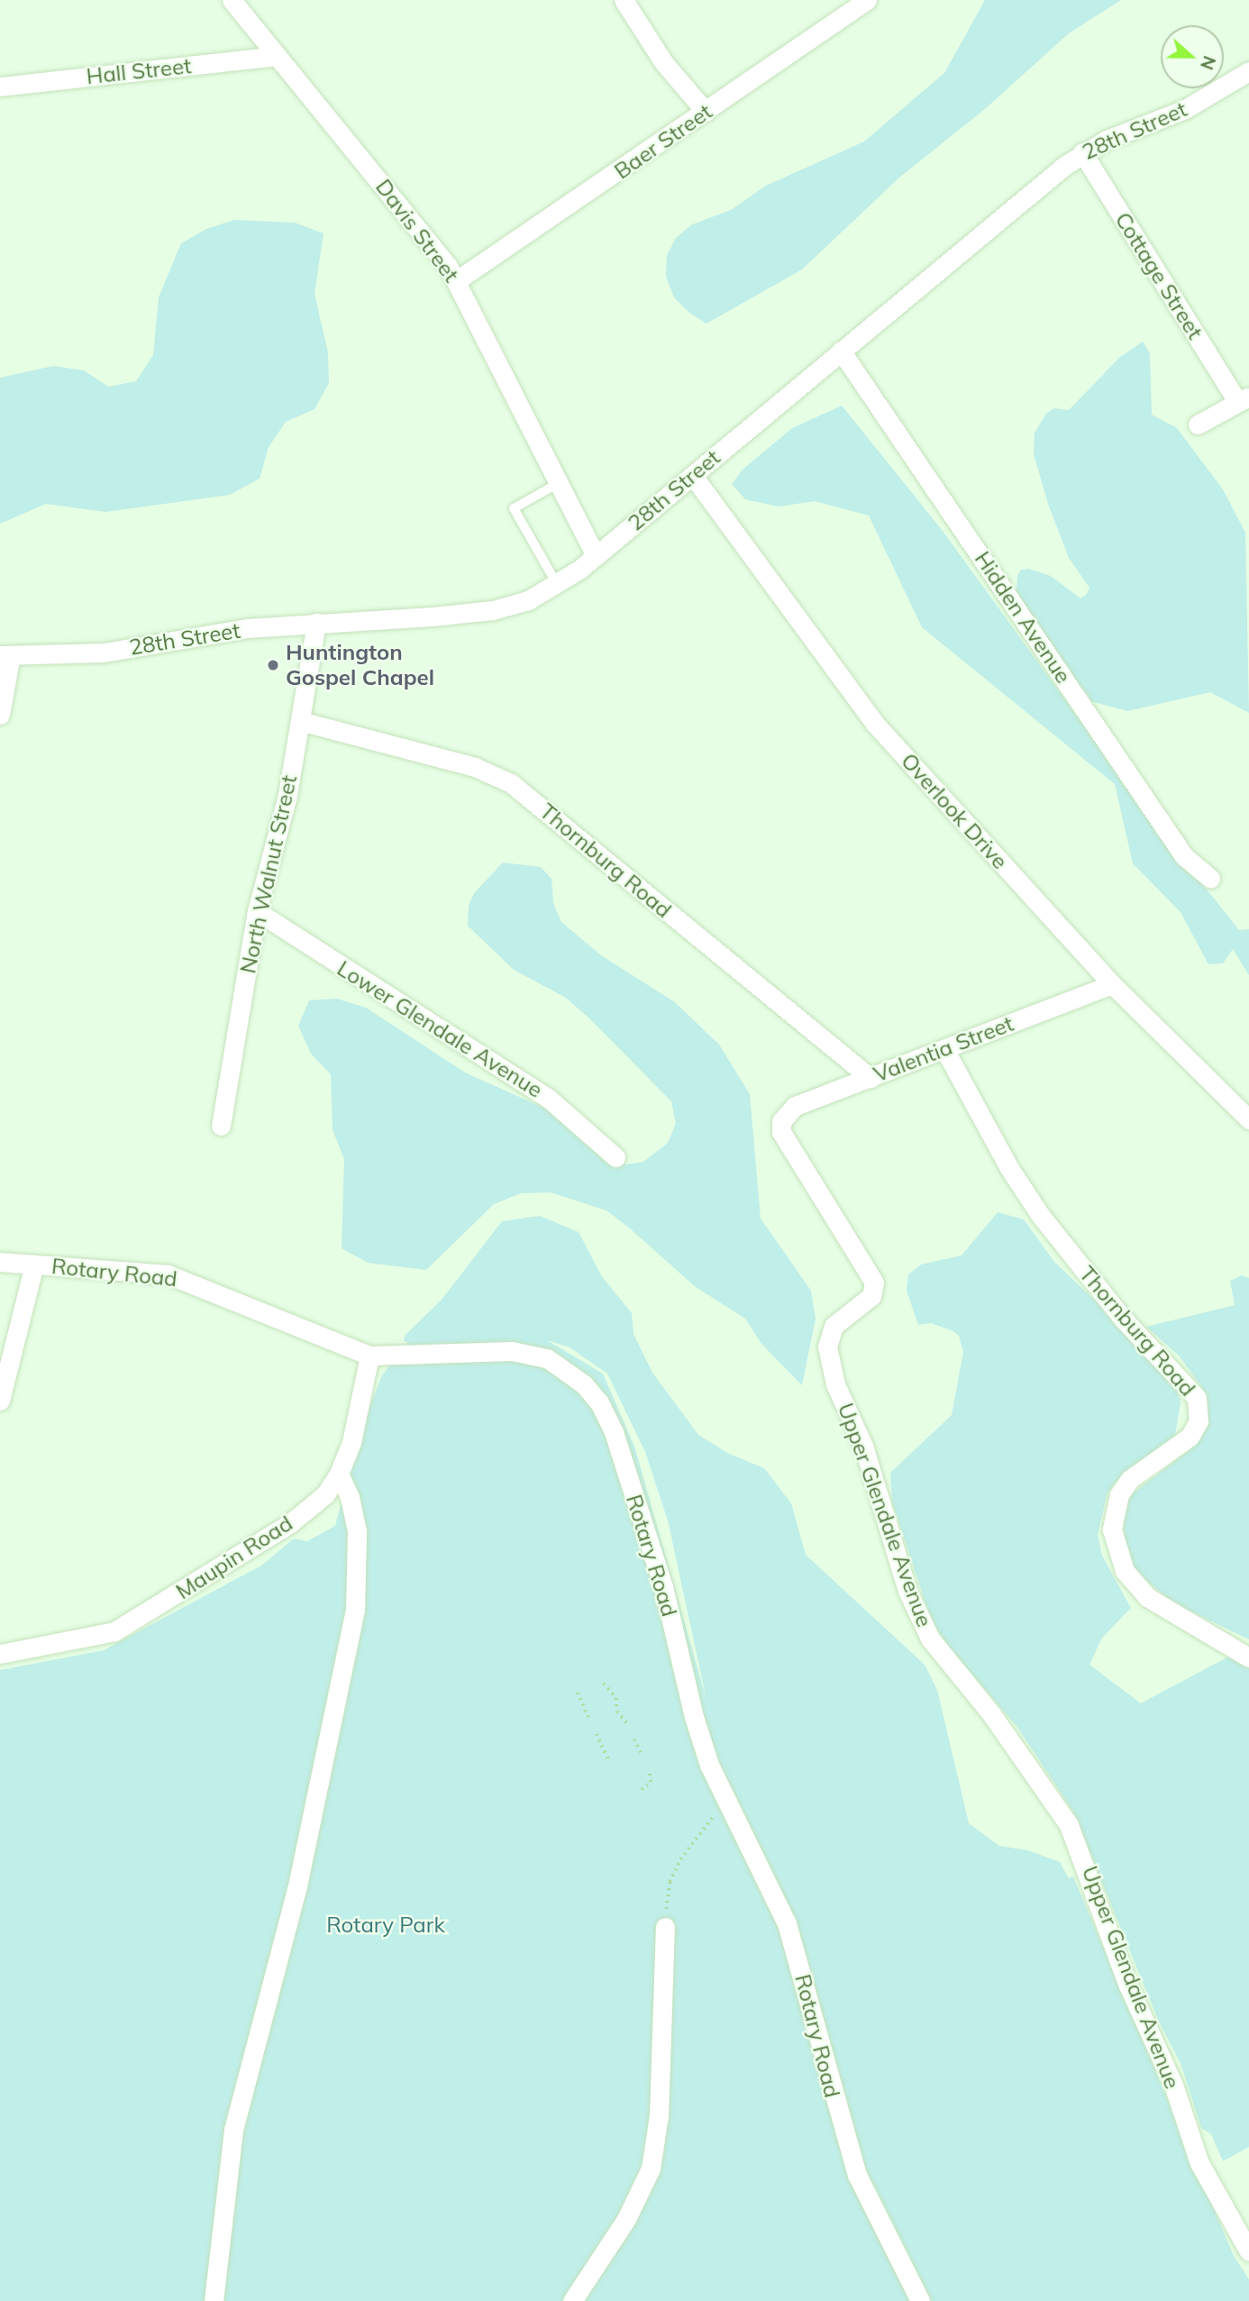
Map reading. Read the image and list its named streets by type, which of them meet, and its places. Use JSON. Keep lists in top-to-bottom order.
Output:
{
  "streets": {
    "street": [
      "Hall Street",
      "28th Street",
      "Baer Street",
      "Davis Street",
      "Cottage Street",
      "Hidden Avenue",
      "Overlook Drive",
      "Thornburg Road",
      "North Walnut Street",
      "Lower Glendale Avenue",
      "Valentia Street",
      "Rotary Road",
      "Upper Glendale Avenue",
      "Maupin Road"
    ]
  },
  "crossings": [
    ["Hall Street", "Davis Street"],
    ["28th Street", "Davis Street"],
    ["28th Street", "Cottage Street"],
    ["28th Street", "Hidden Avenue"],
    ["28th Street", "Overlook Drive"],
    ["28th Street", "North Walnut Street"],
    ["Baer Street", "Davis Street"],
    ["Overlook Drive", "Valentia Street"],
    ["Thornburg Road", "North Walnut Street"],
    ["Thornburg Road", "Valentia Street"],
    ["North Walnut Street", "Lower Glendale Avenue"],
    ["Valentia Street", "Upper Glendale Avenue"],
    ["Rotary Road", "Maupin Road"]
  ],
  "parks": ["Rotary Park"],
  "places": ["Huntington Gospel Chapel"],
  "north": "right"
}
